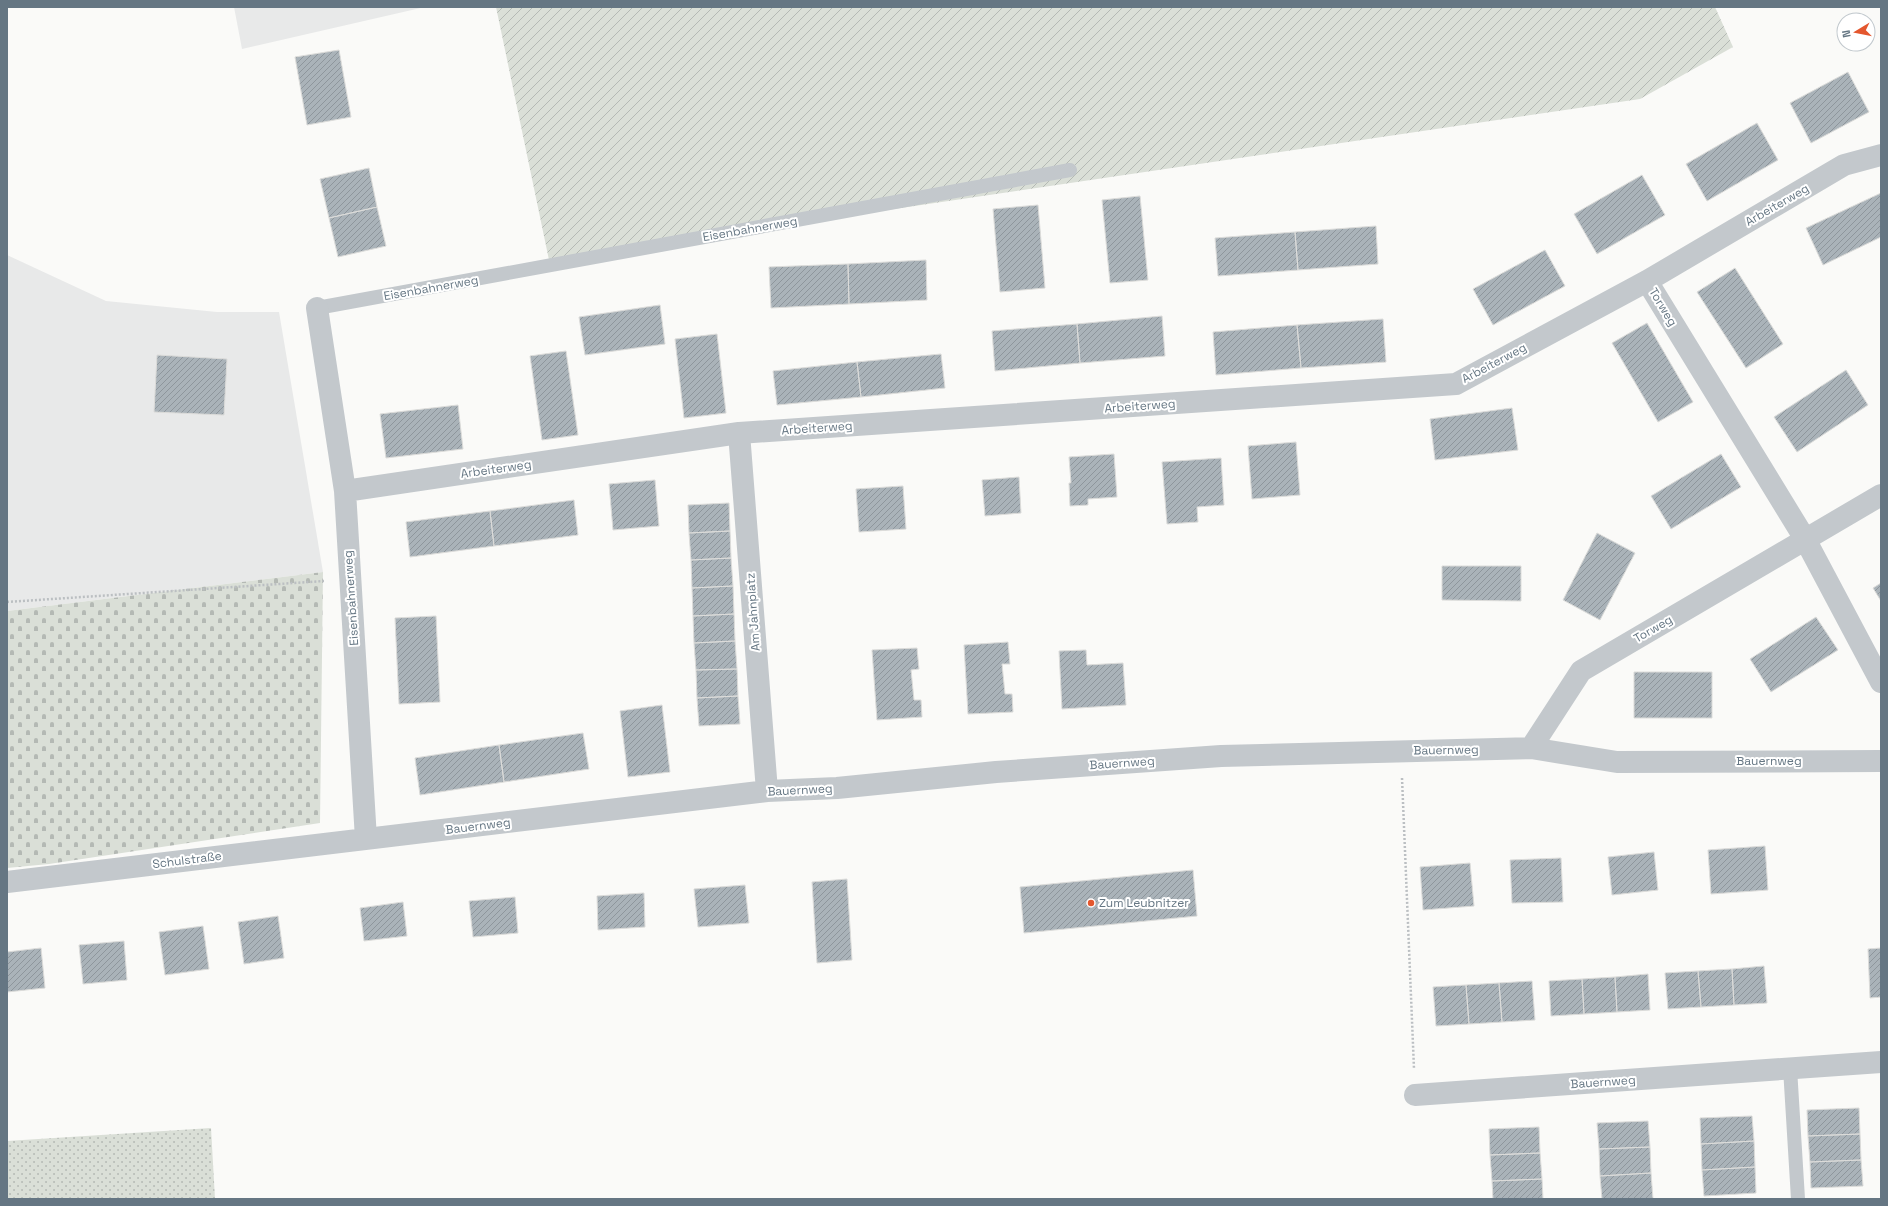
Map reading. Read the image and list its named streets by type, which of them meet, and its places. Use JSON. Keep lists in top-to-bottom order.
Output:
{
  "streets": {
    "street": [
      "Arbeiterweg",
      "Eisenbahnerweg",
      "Torweg",
      "Am Jahnplatz",
      "Bauernweg",
      "Schulstraße"
    ]
  },
  "crossings": [
    ["Arbeiterweg", "Eisenbahnerweg"],
    ["Arbeiterweg", "Torweg"],
    ["Arbeiterweg", "Am Jahnplatz"],
    ["Eisenbahnerweg", "Bauernweg"],
    ["Eisenbahnerweg", "Schulstraße"],
    ["Torweg", "Bauernweg"],
    ["Am Jahnplatz", "Bauernweg"],
    ["Bauernweg", "Schulstraße"]
  ],
  "places": ["Zum Leubnitzer"],
  "north": "left"
}
